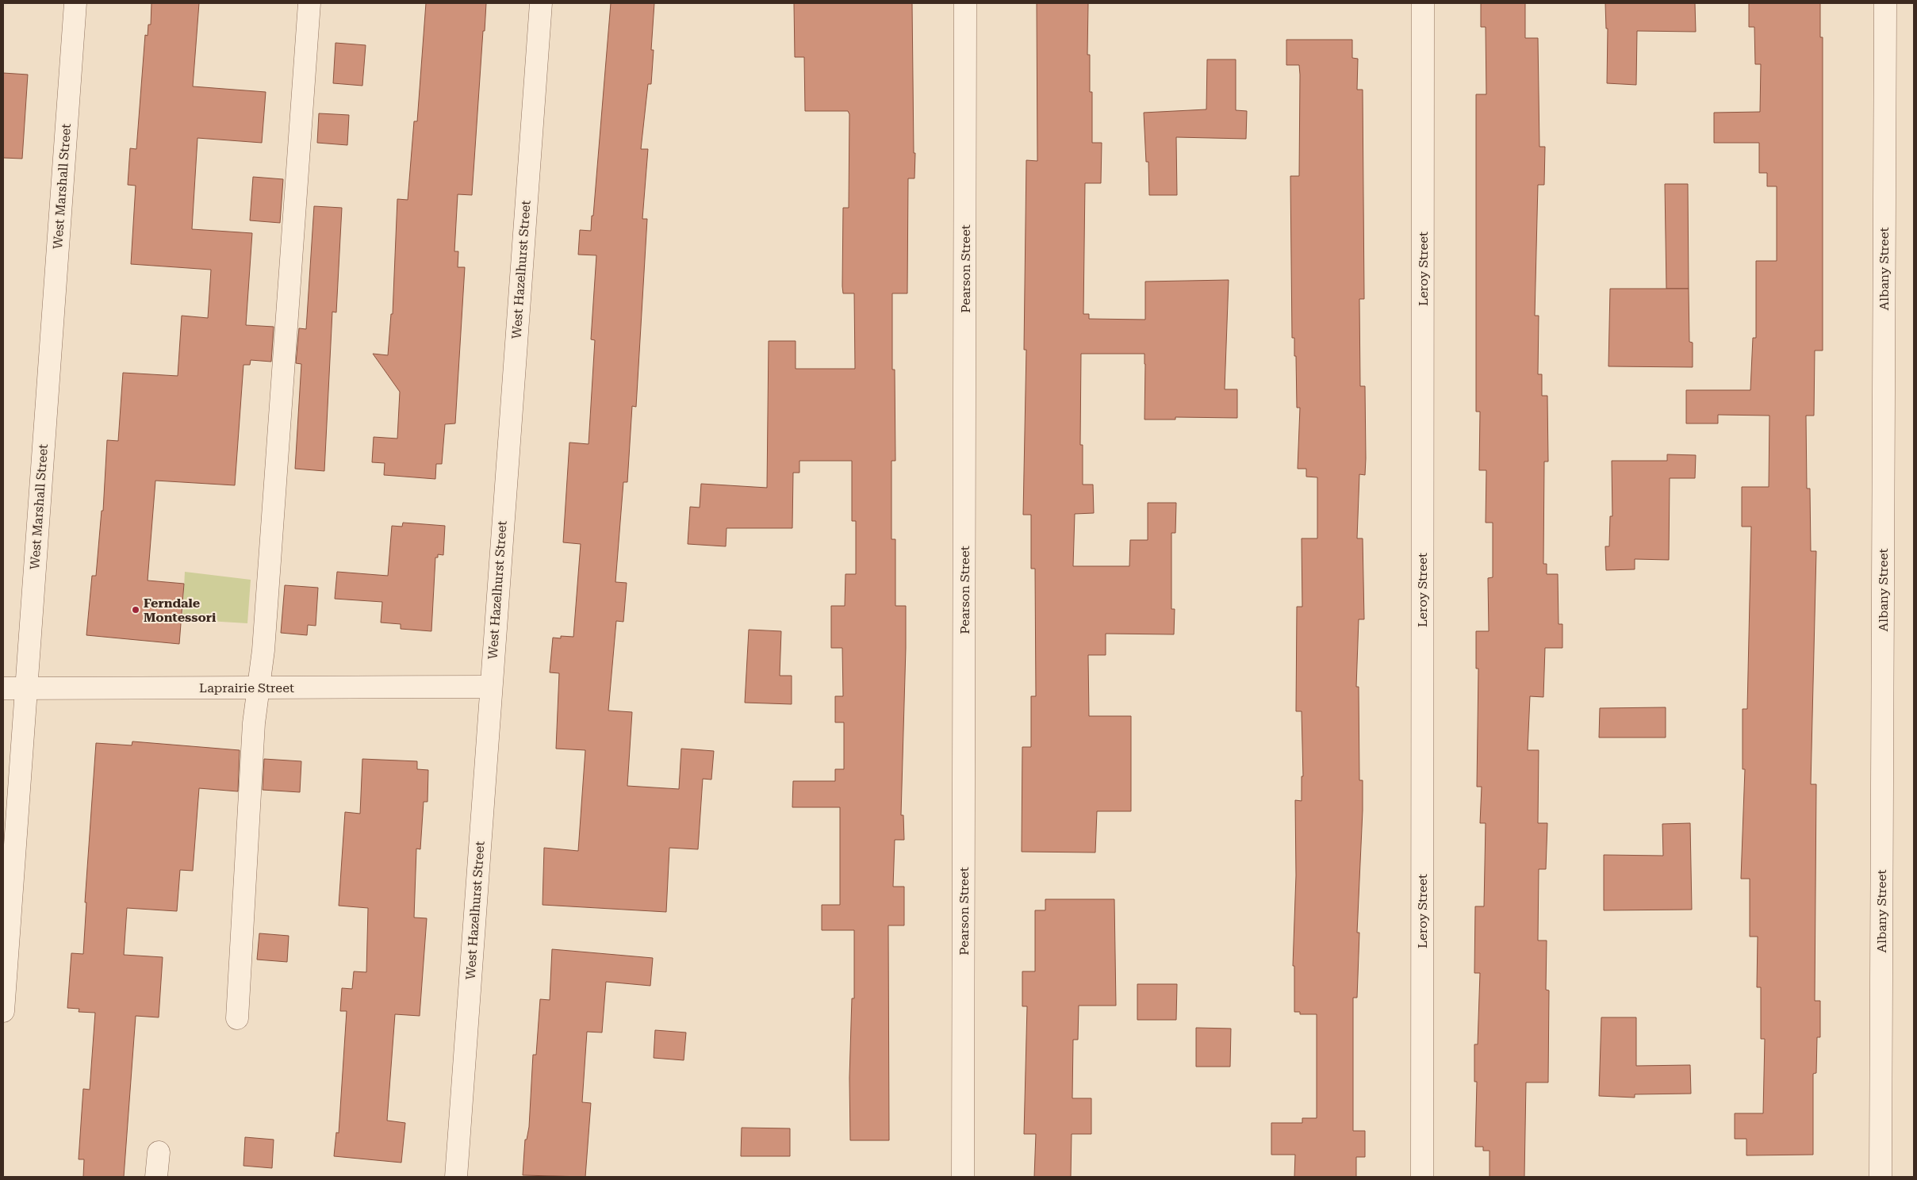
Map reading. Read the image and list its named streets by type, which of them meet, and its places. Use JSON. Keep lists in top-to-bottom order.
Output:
{
  "streets": {
    "street": [
      "West Marshall Street",
      "Pearson Street",
      "Leroy Street",
      "Albany Street",
      "West Hazelhurst Street",
      "Laprairie Street"
    ]
  },
  "crossings": [
    ["West Marshall Street", "Laprairie Street"],
    ["West Hazelhurst Street", "Laprairie Street"]
  ],
  "places": ["Ferndale Montessori"]
}
